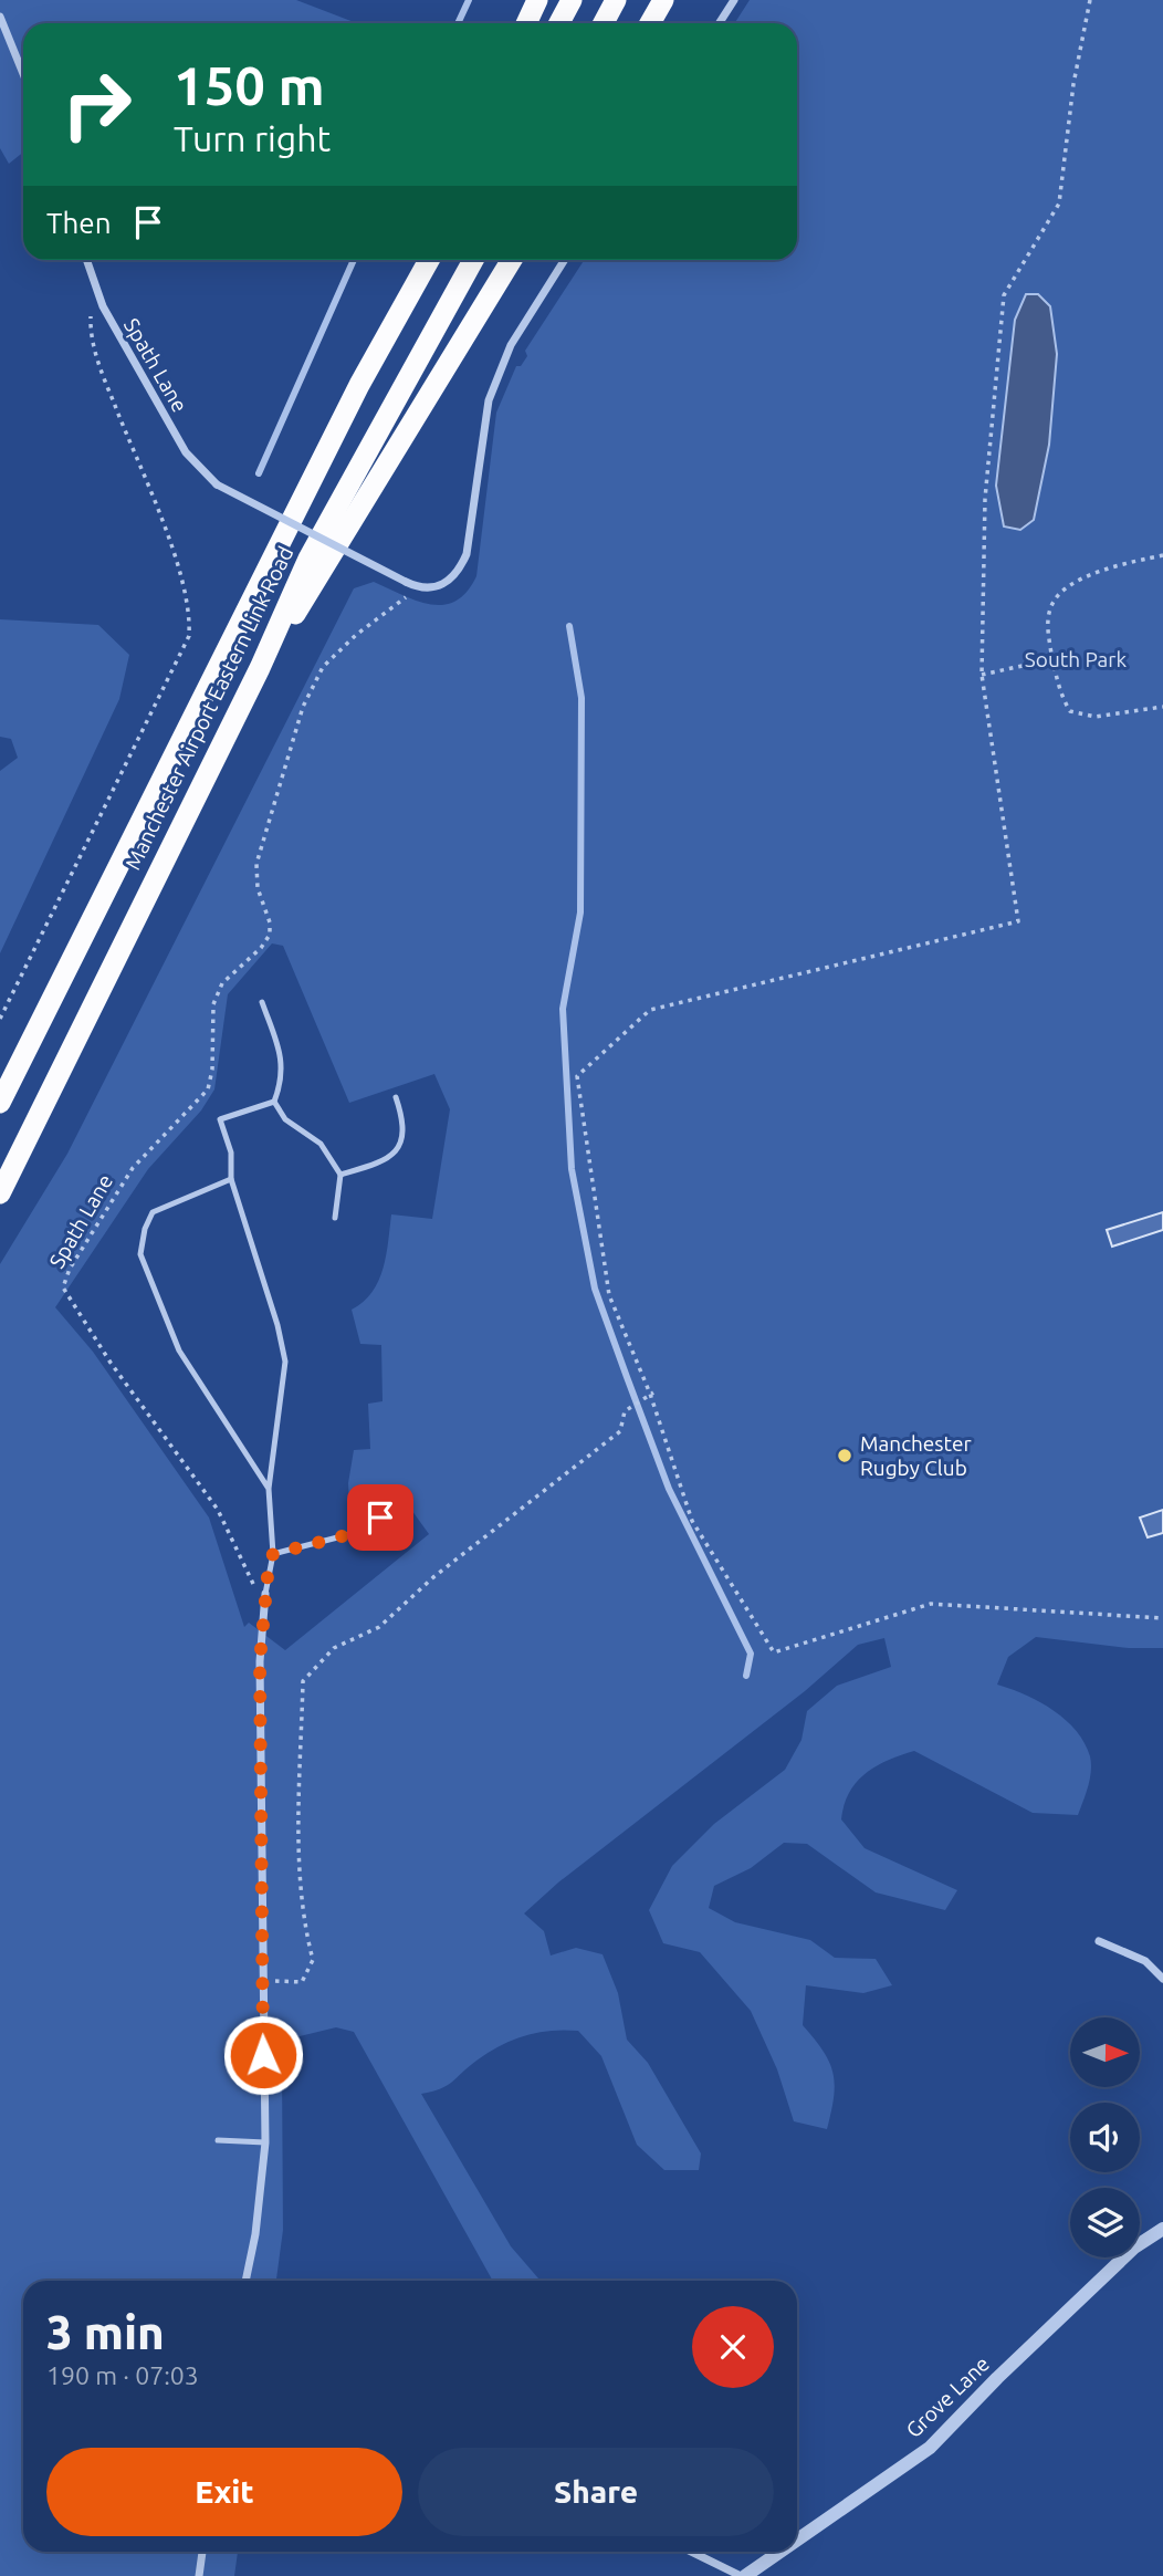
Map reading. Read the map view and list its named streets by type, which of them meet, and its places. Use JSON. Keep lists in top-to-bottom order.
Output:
{
  "streets": {
    "highway": ["Manchester Airport Eastern Link Road"],
    "street": ["Spath Lane", "Grove Lane"]
  },
  "parks": ["South Park"],
  "places": ["Manchester Rugby Club"],
  "north": "right",
  "page": {
    "turn": ["150 m", "Turn right"],
    "then": "Then",
    "heading": ["3 min", "190 m · 07:03"],
    "buttons": ["Exit", "Share"]
  }
}
